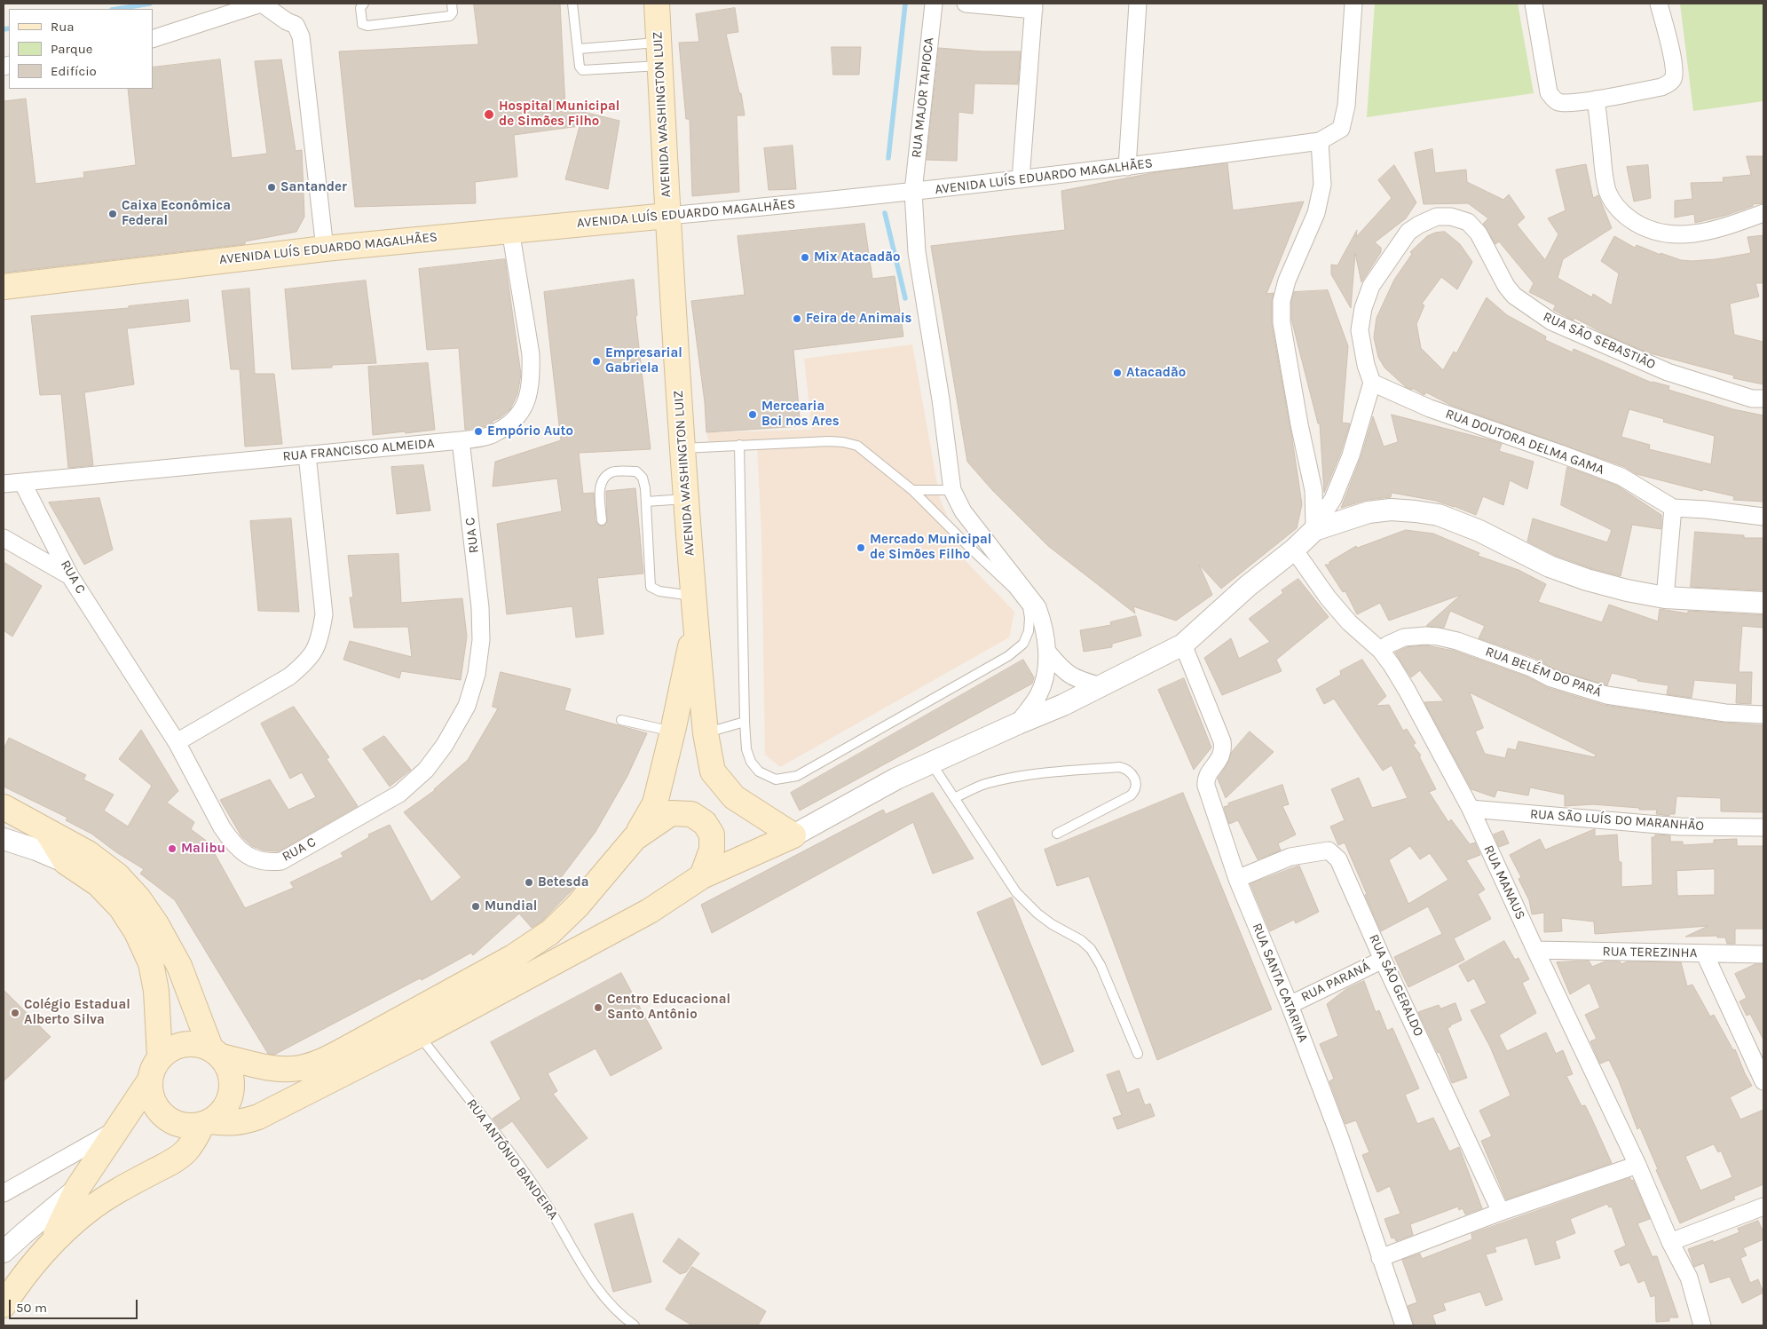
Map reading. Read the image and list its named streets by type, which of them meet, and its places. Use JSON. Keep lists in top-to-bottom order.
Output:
{
  "streets": {
    "main road": ["AVENIDA WASHINGTON LUIZ", "AVENIDA LUÍS EDUARDO MAGALHÃES"],
    "street": [
      "RUA MAJOR TAPIOCA",
      "RUA SÃO SEBASTIÃO",
      "RUA DOUTORA DELMA GAMA",
      "RUA FRANCISCO ALMEIDA",
      "RUA C",
      "RUA BELÉM DO PARÁ",
      "RUA SÃO LUÍS DO MARANHÃO",
      "RUA MANAUS",
      "RUA TEREZINHA",
      "RUA PARANÁ",
      "RUA SANTA CATARINA",
      "RUA SÃO GERALDO"
    ],
    "lane": ["RUA ANTÔNIO BANDEIRA"]
  },
  "crossings": [
    ["RUA MAJOR TAPIOCA", "AVENIDA LUÍS EDUARDO MAGALHÃES"],
    ["AVENIDA WASHINGTON LUIZ", "AVENIDA LUÍS EDUARDO MAGALHÃES"],
    ["AVENIDA LUÍS EDUARDO MAGALHÃES", "RUA FRANCISCO ALMEIDA"],
    ["RUA SÃO SEBASTIÃO", "RUA DOUTORA DELMA GAMA"],
    ["RUA FRANCISCO ALMEIDA", "RUA C"],
    ["RUA BELÉM DO PARÁ", "RUA MANAUS"],
    ["RUA SÃO LUÍS DO MARANHÃO", "RUA MANAUS"],
    ["RUA MANAUS", "RUA TEREZINHA"],
    ["RUA PARANÁ", "RUA SANTA CATARINA"],
    ["RUA PARANÁ", "RUA SÃO GERALDO"],
    ["RUA SANTA CATARINA", "RUA SÃO GERALDO"]
  ],
  "places": [
    "Hospital Municipal de Simões Filho",
    "Santander",
    "Caixa Econômica Federal",
    "Mix Atacadão",
    "Feira de Animais",
    "Empresarial Gabriela",
    "Atacadão",
    "Mercearia Boi nos Ares",
    "Empório Auto",
    "Mercado Municipal de Simões Filho",
    "Malibu",
    "Betesda",
    "Mundial",
    "Centro Educacional Santo Antônio",
    "Colégio Estadual Alberto Silva"
  ],
  "legend": ["Rua", "Parque", "Edifício"],
  "scale_bar": "50 m"
}
